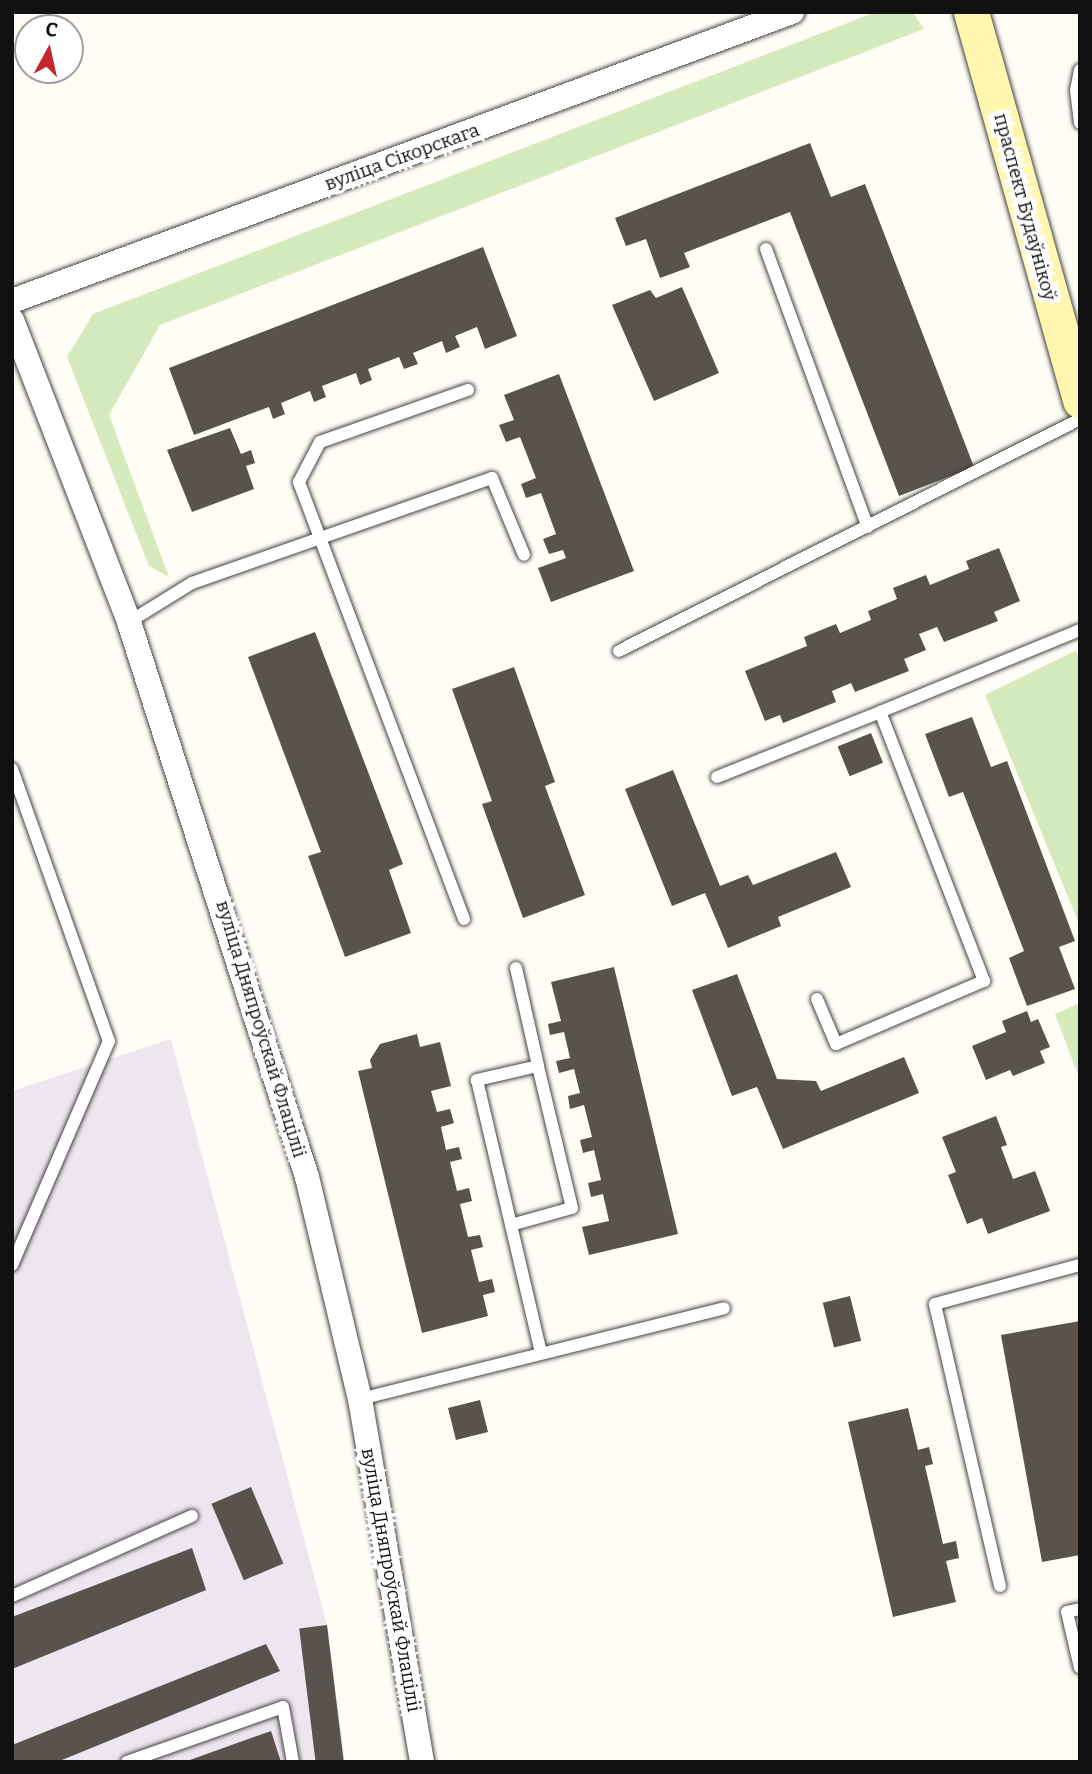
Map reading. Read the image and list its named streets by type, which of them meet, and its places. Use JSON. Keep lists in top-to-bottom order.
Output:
{
  "streets": {
    "main road": ["праспект Будаўнікоў"],
    "street": ["вуліца Сікорскага", "вуліца Дняпроўскай Флаціліі"]
  },
  "north": "top"
}
